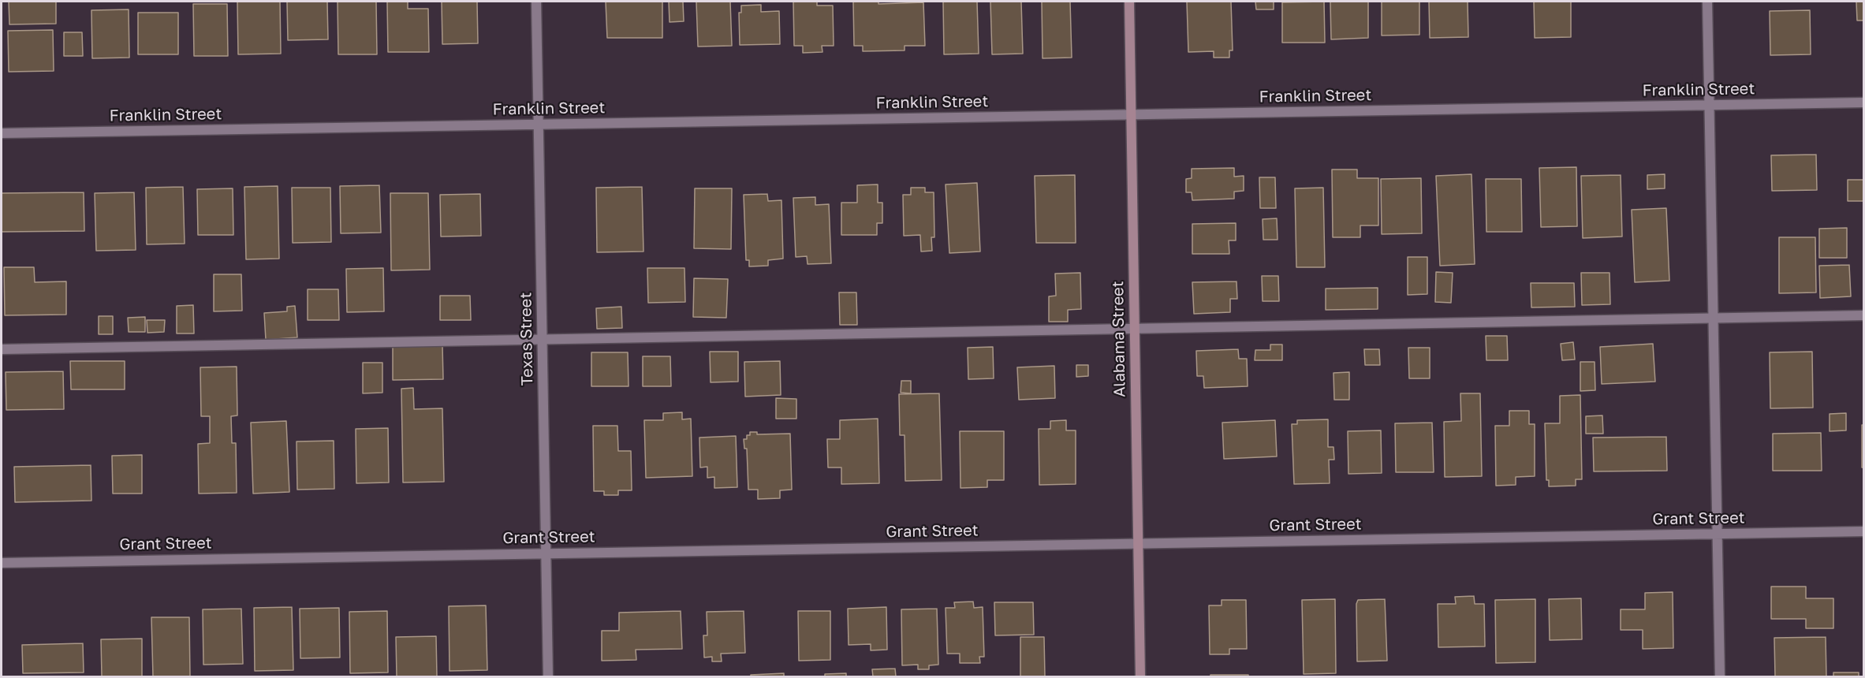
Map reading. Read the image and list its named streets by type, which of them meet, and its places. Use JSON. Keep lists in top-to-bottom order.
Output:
{
  "streets": {
    "main road": ["Alabama Street"],
    "street": ["Franklin Street", "Texas Street", "Grant Street"]
  },
  "crossings": [
    ["Franklin Street", "Texas Street"],
    ["Franklin Street", "Alabama Street"],
    ["Texas Street", "Grant Street"],
    ["Alabama Street", "Grant Street"]
  ]
}
